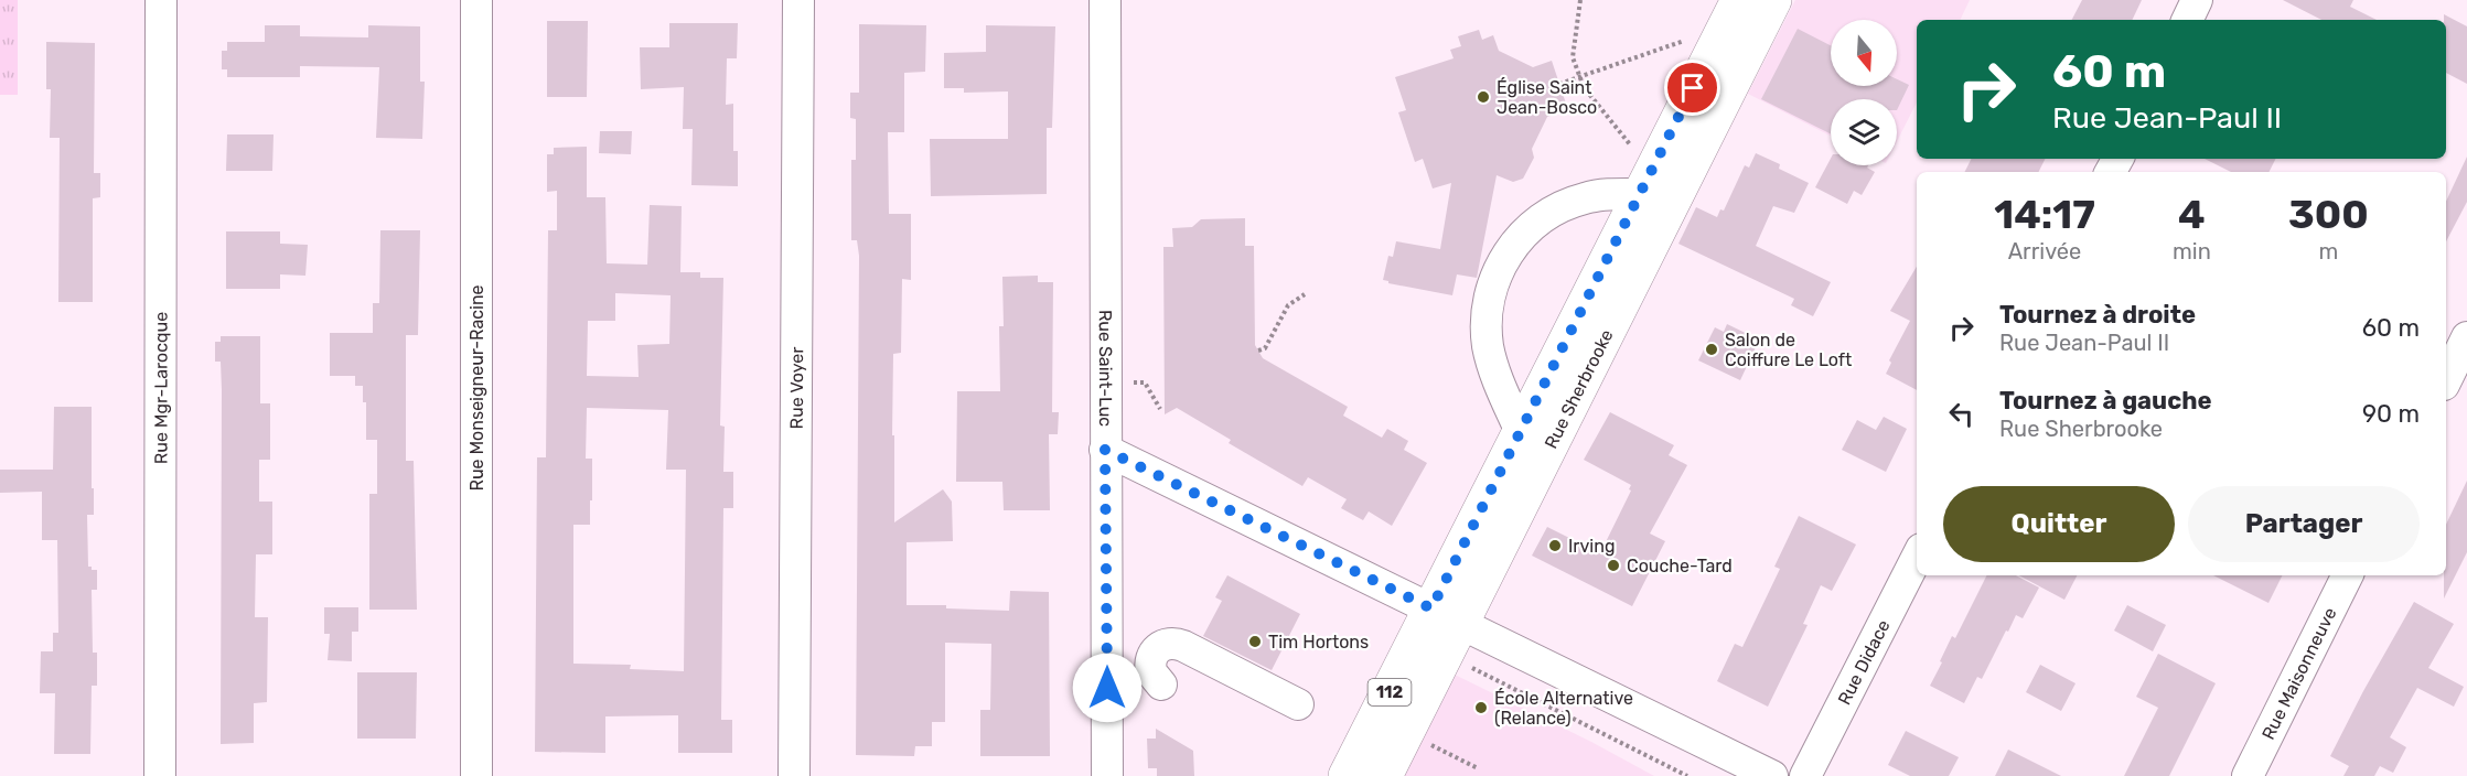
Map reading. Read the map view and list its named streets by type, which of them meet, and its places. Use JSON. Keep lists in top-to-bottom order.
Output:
{
  "streets": {
    "main road": ["Rue Sherbrooke", "112"],
    "street": [
      "Rue Saint-Luc",
      "Rue Mgr-Larocque",
      "Rue Monseigneur-Racine",
      "Rue Voyer",
      "Rue Didace",
      "Rue Maisonneuve"
    ]
  },
  "places": [
    "Église Saint Jean-Bosco",
    "Salon de Coiffure Le Loft",
    "Irving",
    "Couche-Tard",
    "Tim Hortons",
    "École Alternative (Relance)"
  ],
  "north": "bottom",
  "page": {
    "turn": ["60 m", "Rue Jean-Paul II"],
    "eta": [
      "14:17",
      "Arrivée",
      "4",
      "min",
      "300",
      "m"
    ],
    "list": [
      {
        "name": "Tournez à droite",
        "note": "Rue Jean-Paul II",
        "value": "60 m"
      },
      {
        "name": "Tournez à gauche",
        "note": "Rue Sherbrooke",
        "value": "90 m"
      }
    ],
    "buttons": ["Quitter", "Partager"]
  }
}
